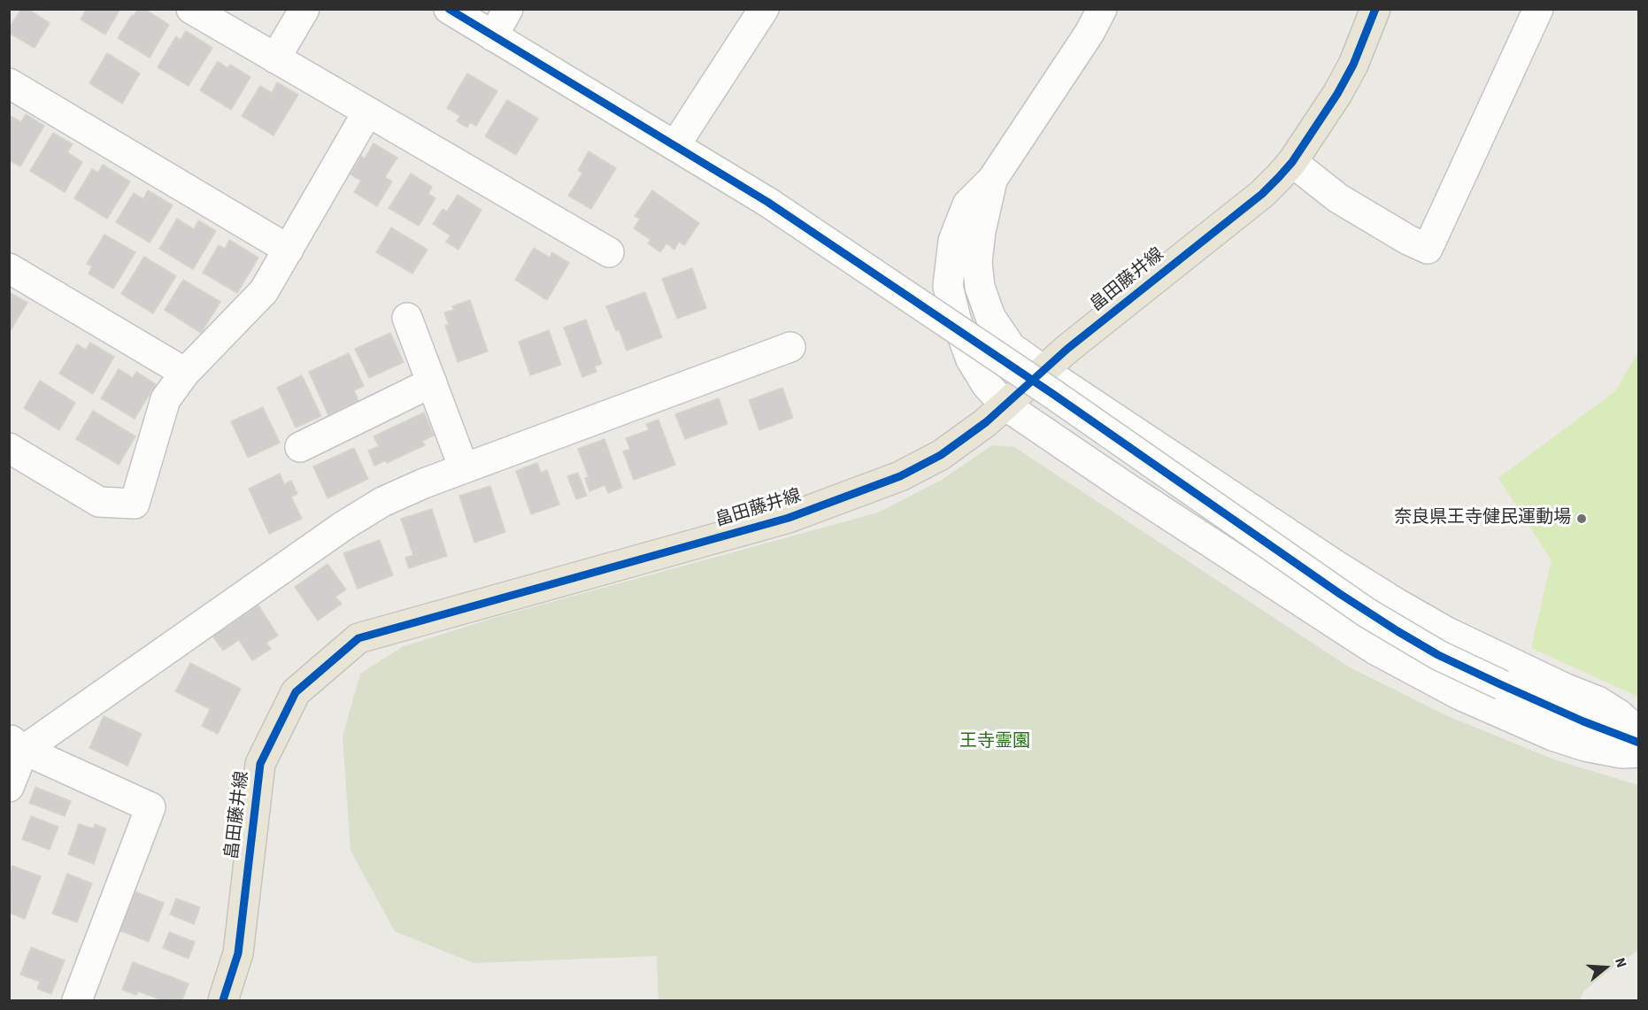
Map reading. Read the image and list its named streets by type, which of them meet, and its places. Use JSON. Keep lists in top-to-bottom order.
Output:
{
  "streets": {
    "main road": ["畠田藤井線"]
  },
  "parks": ["王寺霊園"],
  "places": ["奈良県王寺健民運動場"],
  "north": "right"
}
